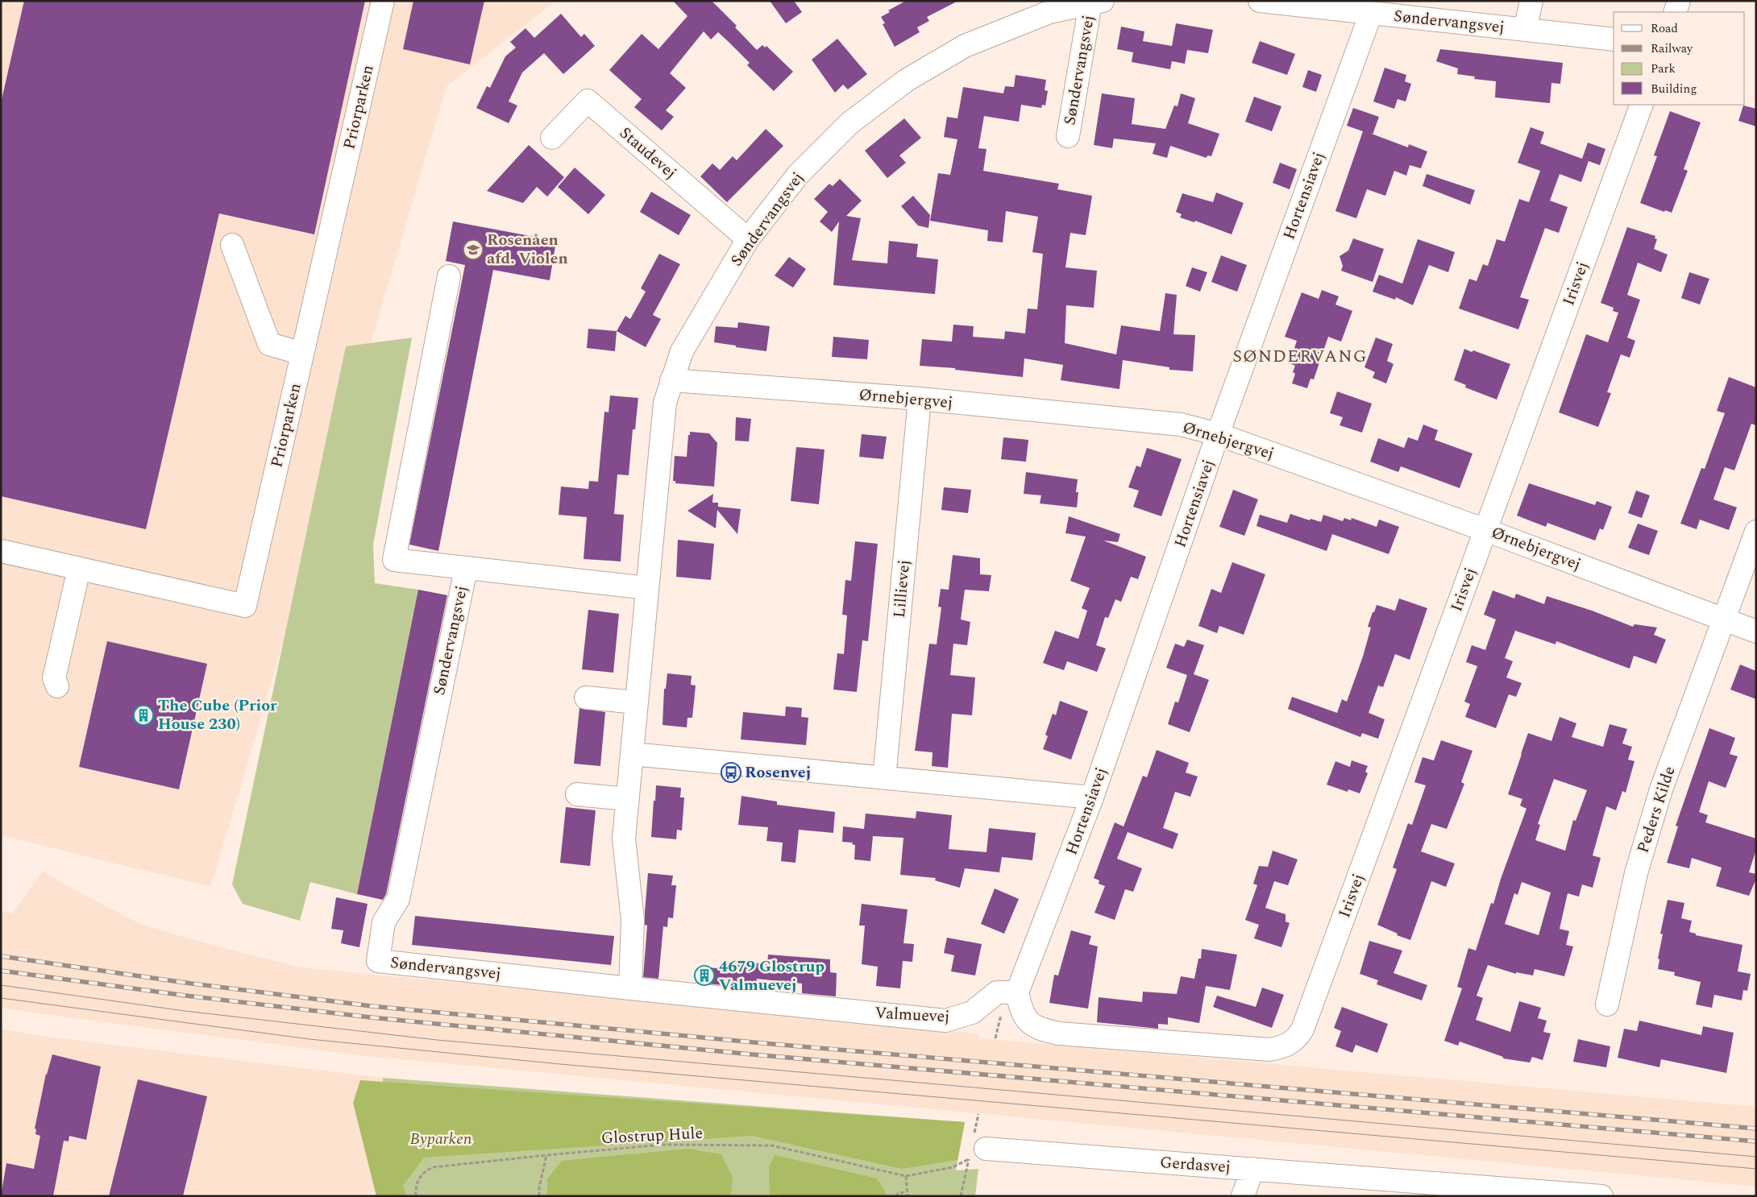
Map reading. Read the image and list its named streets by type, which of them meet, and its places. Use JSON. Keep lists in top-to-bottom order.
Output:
{
  "streets": {
    "street": [
      "Søndervangsvej",
      "Priorparken",
      "Staudevej",
      "Hortensiavej",
      "Irisvej",
      "Ørnebjergvej",
      "Lillievej",
      "Peders Kilde",
      "Valmuevej",
      "Gerdasvej"
    ],
    "path": ["Glostrup Hule"]
  },
  "crossings": [
    ["Søndervangsvej", "Staudevej"],
    ["Søndervangsvej", "Hortensiavej"],
    ["Søndervangsvej", "Ørnebjergvej"],
    ["Søndervangsvej", "Valmuevej"],
    ["Hortensiavej", "Irisvej"],
    ["Hortensiavej", "Ørnebjergvej"],
    ["Hortensiavej", "Valmuevej"],
    ["Irisvej", "Ørnebjergvej"],
    ["Irisvej", "Valmuevej"],
    ["Ørnebjergvej", "Lillievej"],
    ["Ørnebjergvej", "Peders Kilde"],
    ["Glostrup Hule", "Gerdasvej"]
  ],
  "districts": ["SØNDERVANG"],
  "parks": ["Byparken"],
  "places": {
    "school or university": ["Rosenåen afd. Violen"],
    "building": ["The Cube (Prior House 230)", "4679 Glostrup Valmuevej"],
    "bus stop": ["Rosenvej"]
  },
  "legend": [
    "Road",
    "Railway",
    "Park",
    "Building"
  ]
}
